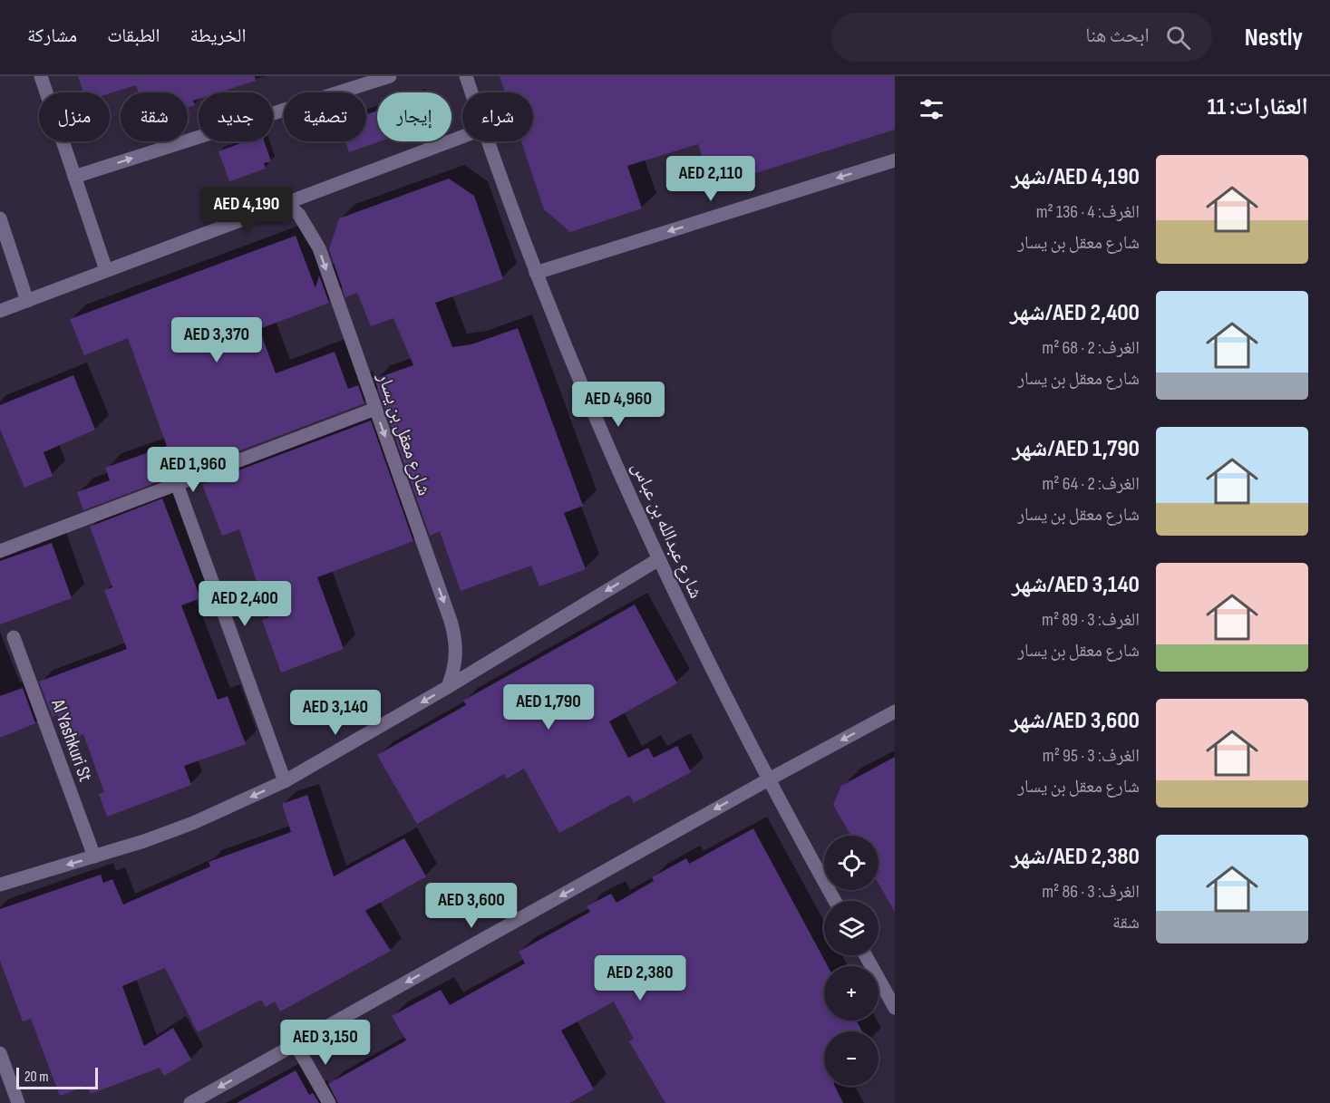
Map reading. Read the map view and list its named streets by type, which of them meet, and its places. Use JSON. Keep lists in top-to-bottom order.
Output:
{
  "streets": {
    "street": ["شارع معقل بن يسار", "شارع عبدالله بن عباس", "Al Yashkuri St"]
  },
  "one_way": ["شارع معقل بن يسار"],
  "scale_bar": "20 m",
  "page": {
    "header": "Nestly",
    "search": "ابحث هنا",
    "nav": ["الخريطة", "الطبقات", "مشاركة"],
    "heading": "العقارات: 11",
    "chip": [
      "شراء",
      "إيجار",
      "تصفية",
      "جديد",
      "شقة",
      "منزل"
    ],
    "list": [
      {
        "name": "AED 4,190/شهر",
        "note": "الغرف: 4 · 136 m² · شارع معقل بن يسار"
      },
      {
        "name": "AED 2,400/شهر",
        "note": "الغرف: 2 · 68 m² · شارع معقل بن يسار"
      },
      {
        "name": "AED 1,790/شهر",
        "note": "الغرف: 2 · 64 m² · شارع معقل بن يسار"
      },
      {
        "name": "AED 3,140/شهر",
        "note": "الغرف: 3 · 89 m² · شارع معقل بن يسار"
      },
      {
        "name": "AED 3,600/شهر",
        "note": "الغرف: 3 · 95 m² · شارع معقل بن يسار"
      },
      {
        "name": "AED 2,380/شهر",
        "note": "الغرف: 3 · 86 m² · شقة"
      }
    ],
    "price": [
      "AED 2,110",
      "AED 4,190",
      "AED 3,370",
      "AED 4,960",
      "AED 1,960",
      "AED 2,400",
      "AED 1,790",
      "AED 3,140",
      "AED 3,600",
      "AED 2,380",
      "AED 3,150"
    ],
    "map_buttons": ["+", "−"],
    "scale": "20 m"
  }
}
